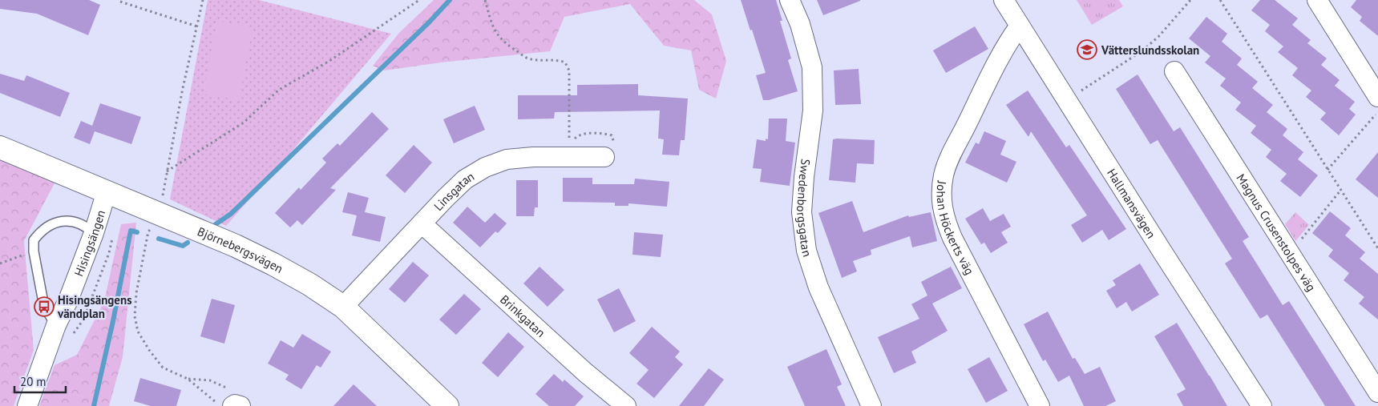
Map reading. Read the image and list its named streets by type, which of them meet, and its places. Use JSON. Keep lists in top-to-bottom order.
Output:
{
  "streets": {
    "street": [
      "Linsgatan",
      "Hallmansvägen",
      "Swedenborgsgatan",
      "Johan Höckerts väg",
      "Magnus Crusenstolpes väg",
      "Hisingsängen",
      "Björnebergsvägen",
      "Brinkgatan"
    ]
  },
  "crossings": [
    ["Linsgatan", "Björnebergsvägen"],
    ["Linsgatan", "Brinkgatan"],
    ["Hallmansvägen", "Johan Höckerts väg"],
    ["Hisingsängen", "Björnebergsvägen"]
  ],
  "places": {
    "school or university": ["Vätterslundsskolan"],
    "bus stop": ["Hisingsängens vändplan"]
  },
  "scale_bar": "20 m"
}
